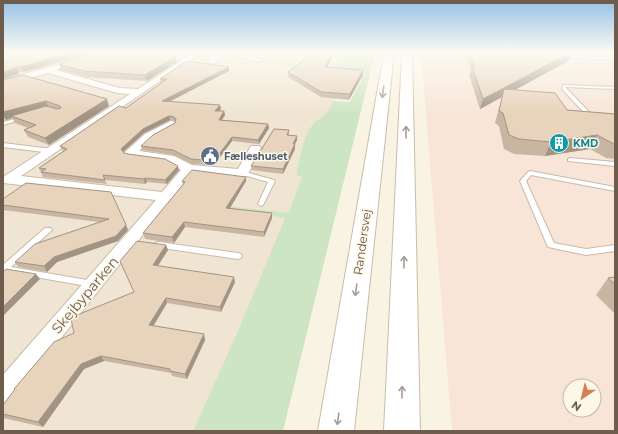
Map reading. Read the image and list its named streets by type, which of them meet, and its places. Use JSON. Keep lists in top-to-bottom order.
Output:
{
  "streets": {
    "main road": ["Randersvej"],
    "street": ["Skejbyparken"]
  },
  "places": {
    "building": ["KMD"],
    "public building": ["Fælleshuset"]
  },
  "north": "bottom left"
}
